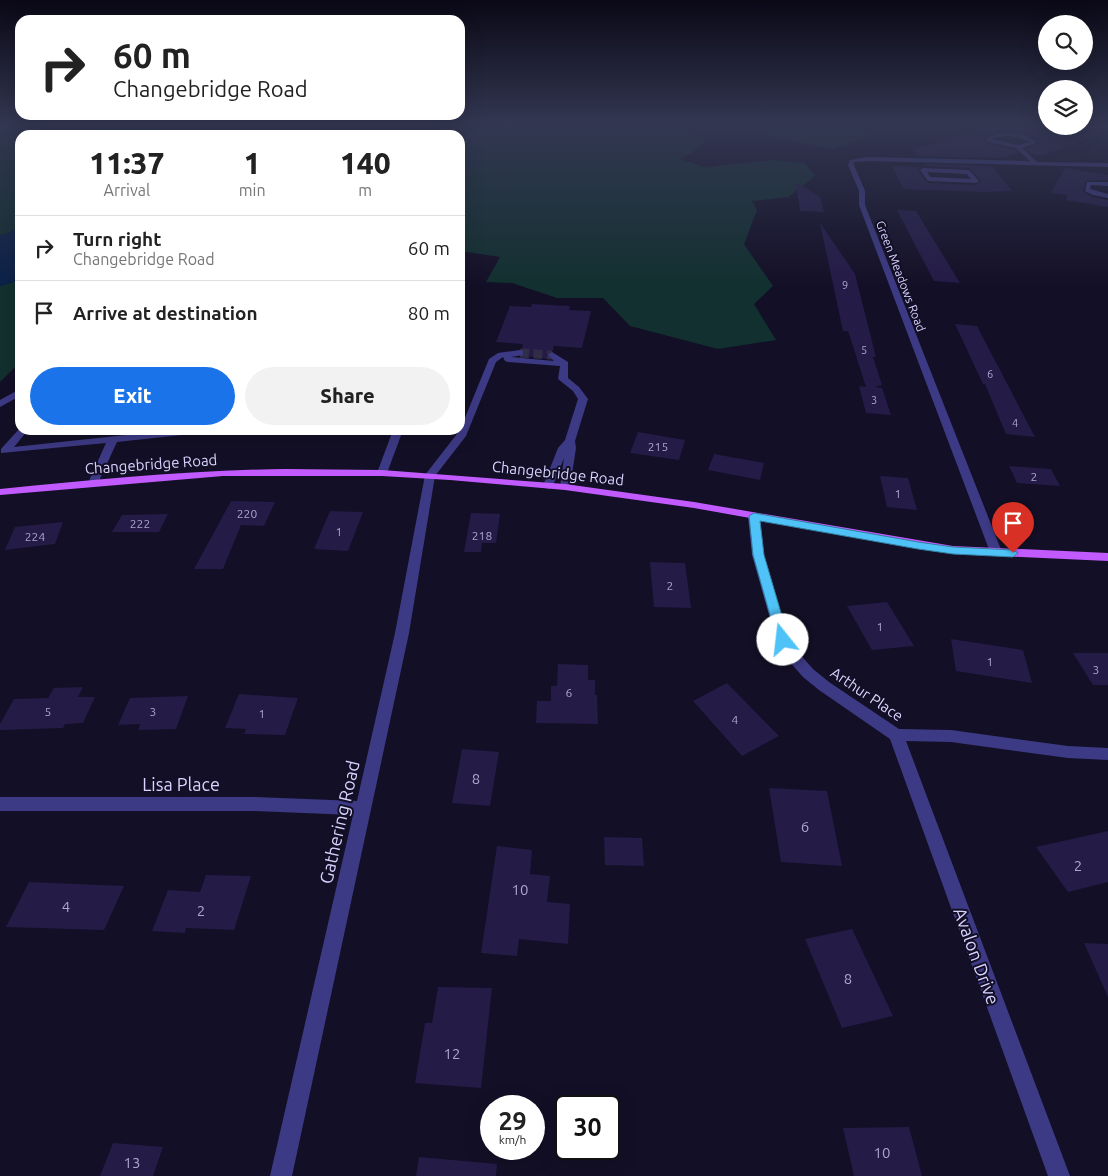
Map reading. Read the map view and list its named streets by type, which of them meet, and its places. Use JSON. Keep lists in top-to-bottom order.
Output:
{
  "streets": {
    "main road": ["Changebridge Road"],
    "street": [
      "Green Meadows Road",
      "Arthur Place",
      "Lisa Place",
      "Gathering Road",
      "Avalon Drive"
    ]
  },
  "crossings": [
    ["Green Meadows Road", "Changebridge Road"],
    ["Changebridge Road", "Arthur Place"],
    ["Changebridge Road", "Gathering Road"],
    ["Arthur Place", "Avalon Drive"],
    ["Lisa Place", "Gathering Road"]
  ],
  "house_numbers": [
    "9",
    "5",
    "6",
    "3",
    "4",
    "215",
    "2",
    "1",
    "220",
    "222",
    "1",
    "218",
    "224",
    "2",
    "1",
    "1",
    "3",
    "6",
    "5",
    "3",
    "1",
    "4",
    "8",
    "6",
    "2",
    "10",
    "4",
    "2",
    "8",
    "12",
    "10",
    "13"
  ],
  "page": {
    "turn": ["60 m", "Changebridge Road"],
    "eta": [
      "11:37",
      "Arrival",
      "1",
      "min",
      "140",
      "m"
    ],
    "list": [
      {
        "name": "Turn right",
        "note": "Changebridge Road",
        "value": "60 m"
      },
      {
        "name": "Arrive at destination",
        "value": "80 m"
      }
    ],
    "buttons": ["Exit", "Share"],
    "speed": "29 km/h",
    "limit": "30"
  }
}
